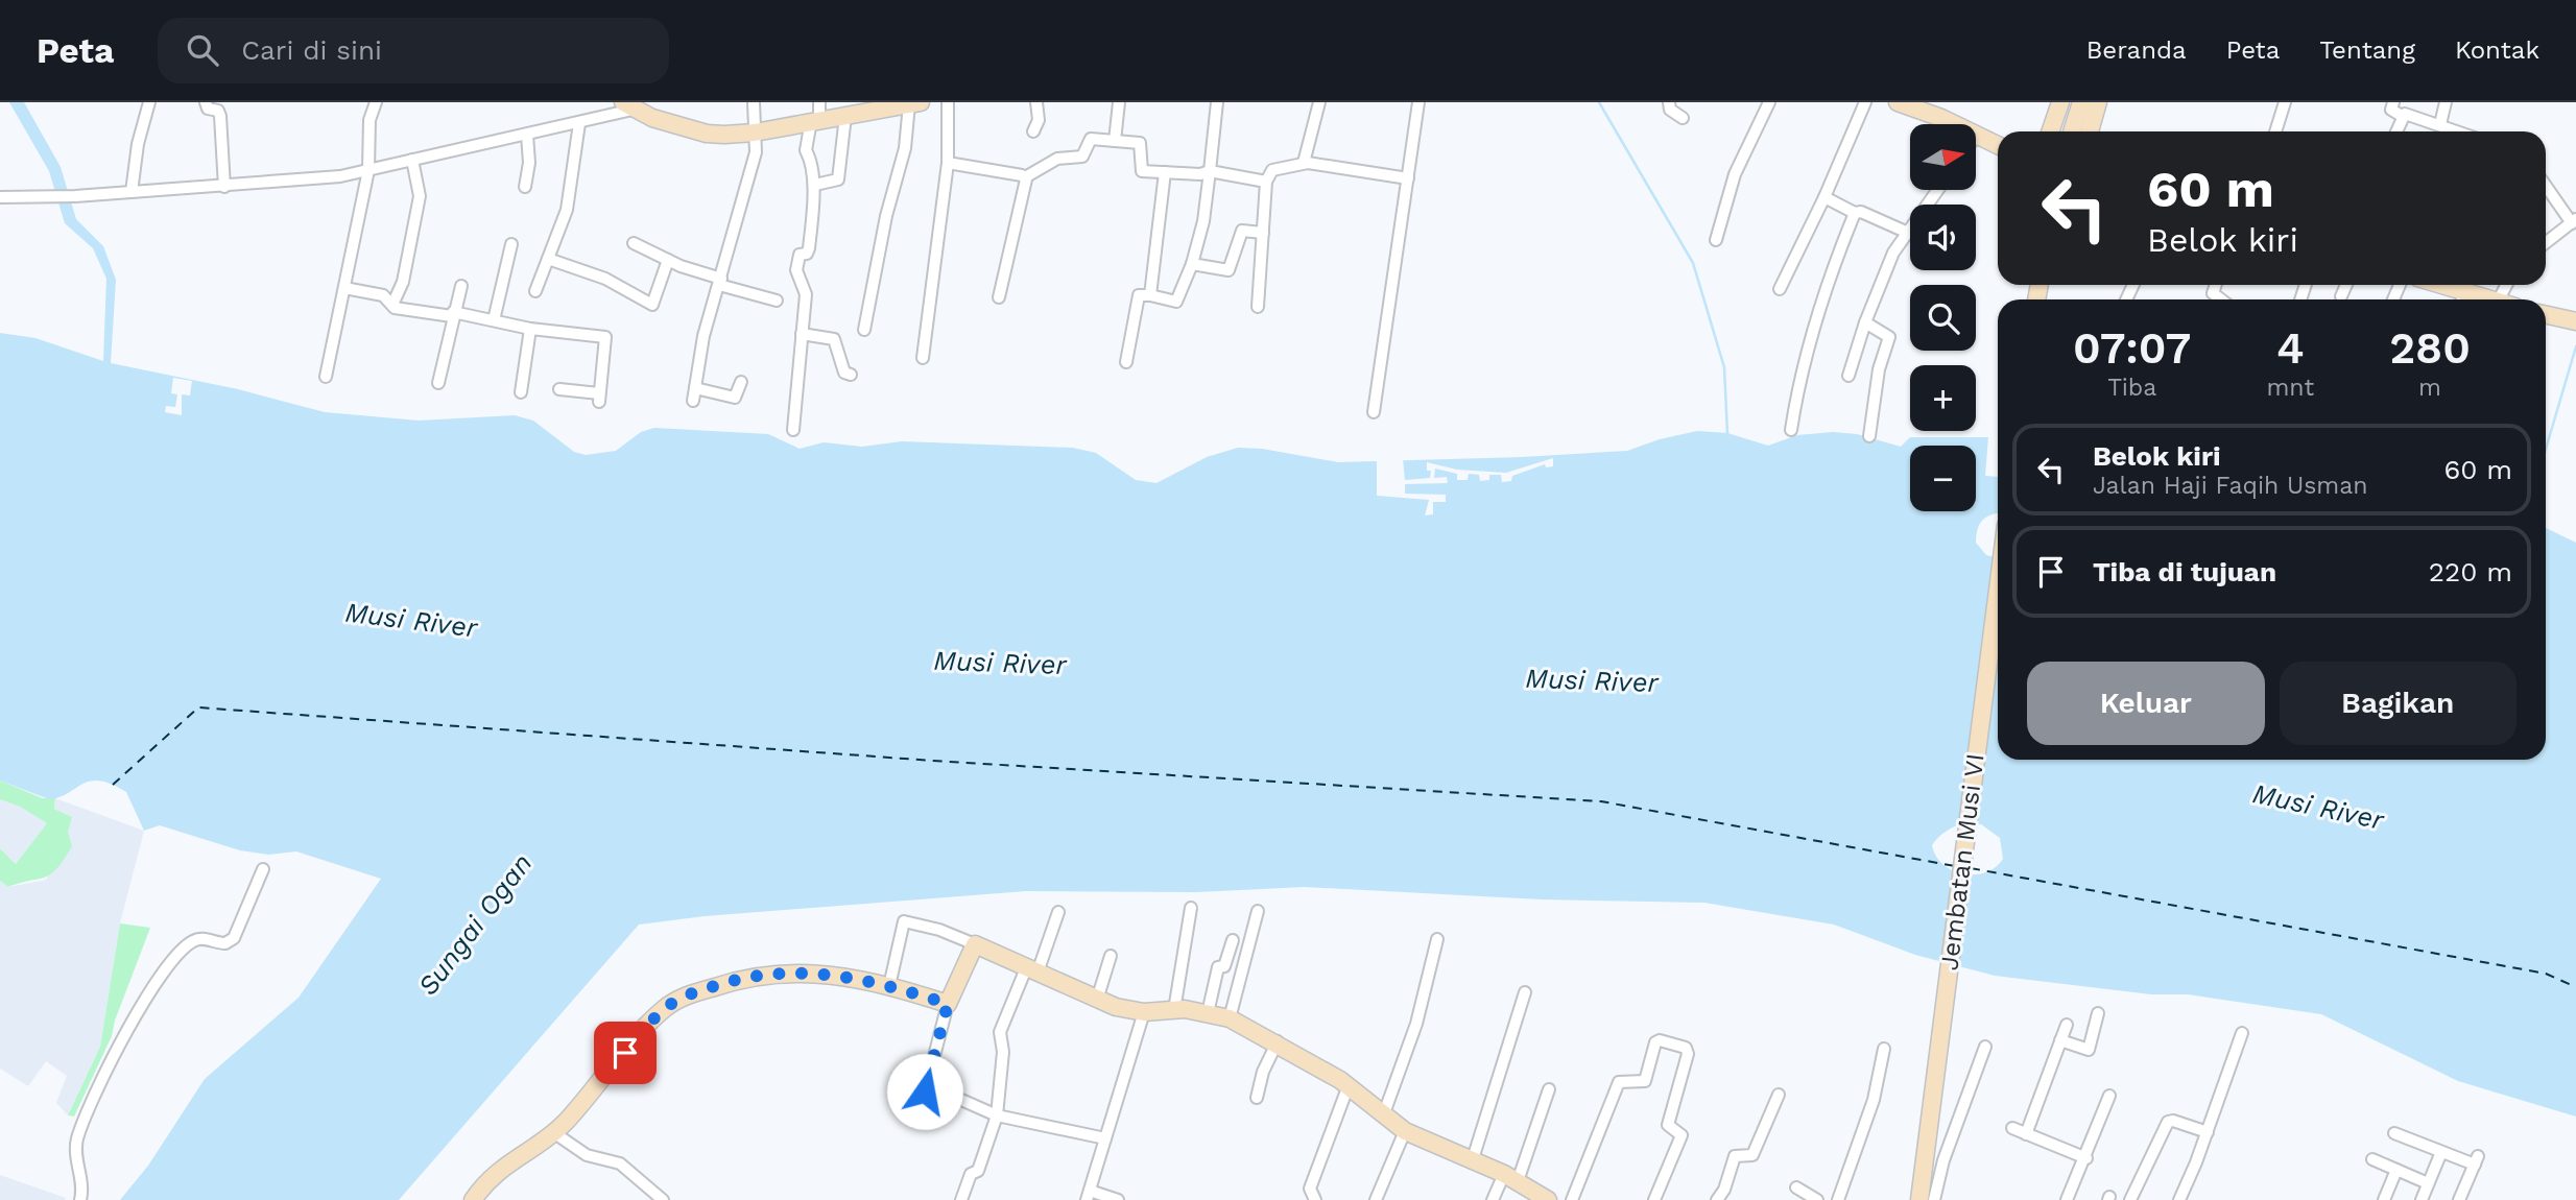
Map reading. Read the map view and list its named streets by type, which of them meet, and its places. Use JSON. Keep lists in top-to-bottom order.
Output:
{
  "streets": {
    "street": ["Jembatan Musi VI"]
  },
  "water": ["Musi River", "Sungai Ogan"],
  "north": "right",
  "page": {
    "header": "Peta",
    "search": "Cari di sini",
    "nav": [
      "Beranda",
      "Peta",
      "Tentang",
      "Kontak"
    ],
    "map_buttons": ["+", "−"],
    "turn": ["60 m", "Belok kiri"],
    "eta": [
      "07:07",
      "Tiba",
      "4",
      "mnt",
      "280",
      "m"
    ],
    "list": [
      {
        "name": "Belok kiri",
        "note": "Jalan Haji Faqih Usman",
        "value": "60 m"
      },
      {
        "name": "Tiba di tujuan",
        "value": "220 m"
      }
    ],
    "buttons": ["Keluar", "Bagikan"]
  }
}
